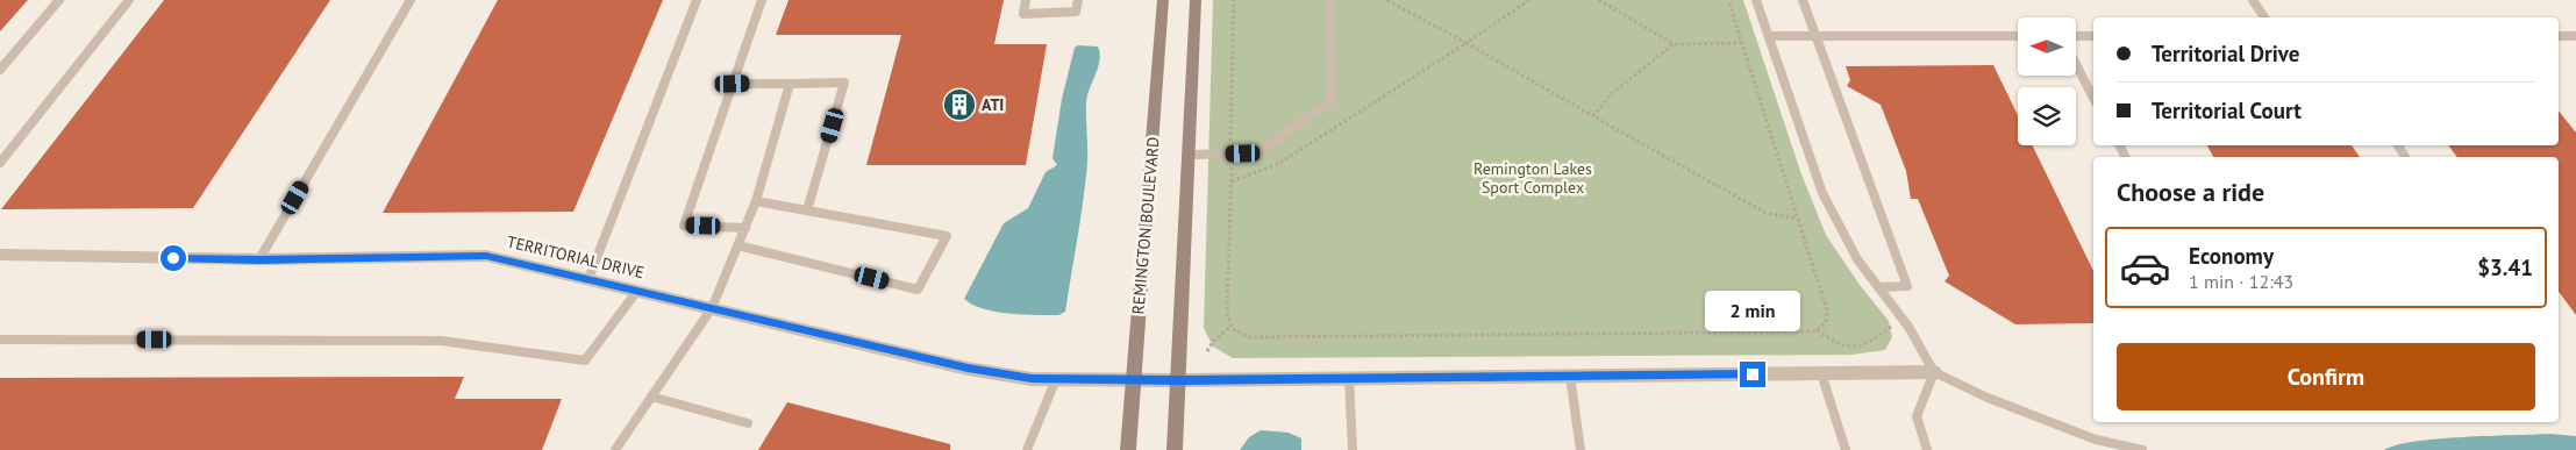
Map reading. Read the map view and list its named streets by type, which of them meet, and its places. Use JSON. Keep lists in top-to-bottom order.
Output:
{
  "streets": {
    "street": ["REMINGTON BOULEVARD", "TERRITORIAL DRIVE"]
  },
  "crossings": [
    ["REMINGTON BOULEVARD", "TERRITORIAL DRIVE"]
  ],
  "parks": ["Remington Lakes Sport Complex"],
  "places": {
    "building": ["ATI"]
  },
  "north": "left",
  "page": {
    "banner": ["Territorial Drive", "Territorial Court"],
    "heading": "Choose a ride",
    "list": [
      {
        "name": "Economy",
        "note": "1 min · 12:43",
        "value": "$3.41"
      }
    ],
    "bubble": "2 min",
    "buttons": "Confirm"
  }
}
